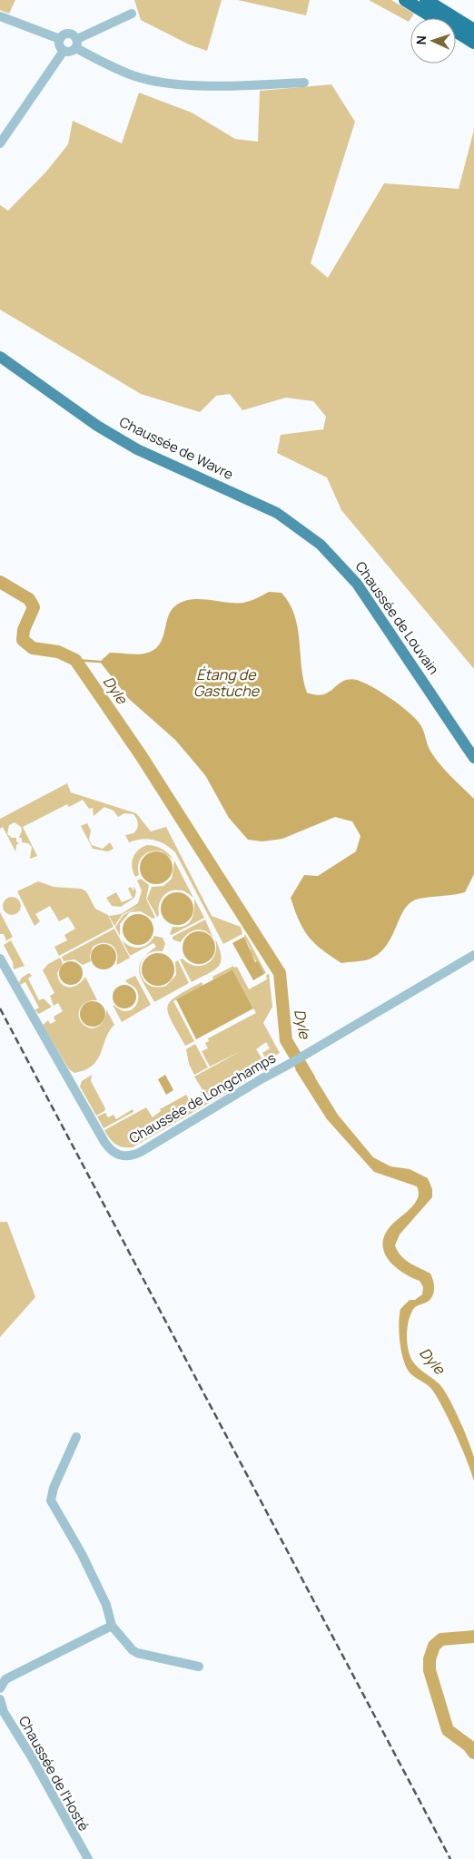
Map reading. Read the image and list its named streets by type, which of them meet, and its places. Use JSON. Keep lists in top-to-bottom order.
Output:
{
  "streets": {
    "main road": ["Chaussée de Wavre", "Chaussée de Louvain"],
    "street": ["Chaussée de Longchamps", "Chaussée de l'Hosté"]
  },
  "crossings": [
    ["Chaussée de Wavre", "Chaussée de Louvain"]
  ],
  "water": ["Étang de Gastuche", "Dyle"],
  "north": "left"
}
